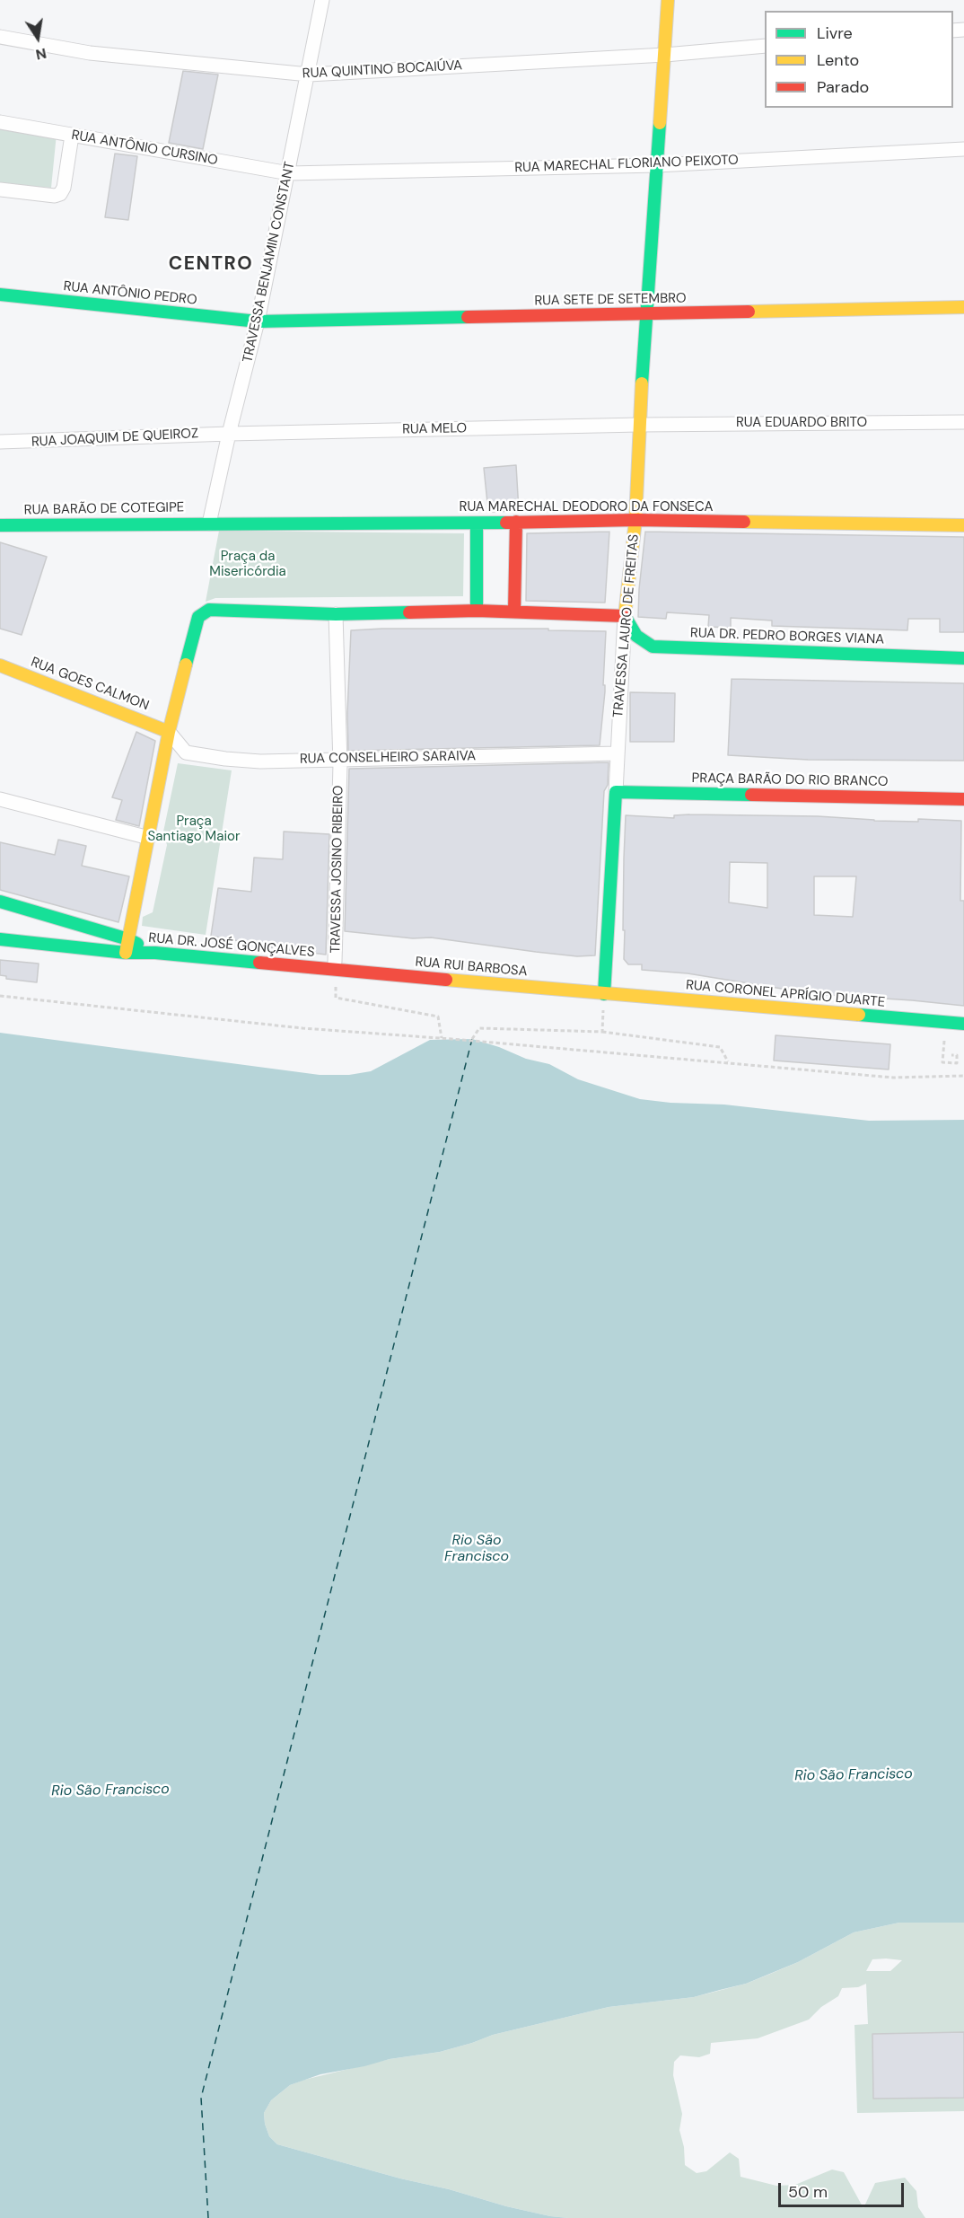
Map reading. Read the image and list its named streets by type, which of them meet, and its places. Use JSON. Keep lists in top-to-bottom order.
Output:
{
  "streets": {
    "street": [
      "RUA QUINTINO BOCAIÚVA",
      "RUA ANTÔNIO CURSINO",
      "RUA MARECHAL FLORIANO PEIXOTO",
      "TRAVESSA BENJAMIN CONSTANT",
      "RUA ANTÔNIO PEDRO",
      "RUA SETE DE SETEMBRO",
      "RUA EDUARDO BRITO",
      "RUA MELO",
      "RUA JOAQUIM DE QUEIROZ",
      "RUA MARECHAL DEODORO DA FONSECA",
      "RUA BARÃO DE COTEGIPE",
      "TRAVESSA LAURO DE FREITAS",
      "RUA DR. PEDRO BORGES VIANA",
      "RUA GOES CALMON",
      "RUA CONSELHEIRO SARAIVA",
      "PRAÇA BARÃO DO RIO BRANCO",
      "TRAVESSA JOSINO RIBEIRO",
      "RUA DR. JOSÉ GONÇALVES",
      "RUA RUI BARBOSA",
      "RUA CORONEL APRÍGIO DUARTE"
    ]
  },
  "crossings": [
    ["RUA QUINTINO BOCAIÚVA", "TRAVESSA BENJAMIN CONSTANT"],
    ["RUA QUINTINO BOCAIÚVA", "TRAVESSA LAURO DE FREITAS"],
    ["RUA ANTÔNIO CURSINO", "RUA MARECHAL FLORIANO PEIXOTO"],
    ["RUA ANTÔNIO CURSINO", "TRAVESSA BENJAMIN CONSTANT"],
    ["RUA MARECHAL FLORIANO PEIXOTO", "TRAVESSA BENJAMIN CONSTANT"],
    ["RUA MARECHAL FLORIANO PEIXOTO", "TRAVESSA LAURO DE FREITAS"],
    ["TRAVESSA BENJAMIN CONSTANT", "RUA ANTÔNIO PEDRO"],
    ["TRAVESSA BENJAMIN CONSTANT", "RUA SETE DE SETEMBRO"],
    ["TRAVESSA BENJAMIN CONSTANT", "RUA MELO"],
    ["TRAVESSA BENJAMIN CONSTANT", "RUA JOAQUIM DE QUEIROZ"],
    ["TRAVESSA BENJAMIN CONSTANT", "RUA MARECHAL DEODORO DA FONSECA"],
    ["TRAVESSA BENJAMIN CONSTANT", "RUA BARÃO DE COTEGIPE"],
    ["RUA ANTÔNIO PEDRO", "RUA SETE DE SETEMBRO"],
    ["RUA SETE DE SETEMBRO", "TRAVESSA LAURO DE FREITAS"],
    ["RUA EDUARDO BRITO", "RUA MELO"],
    ["RUA EDUARDO BRITO", "TRAVESSA LAURO DE FREITAS"],
    ["RUA MELO", "RUA JOAQUIM DE QUEIROZ"],
    ["RUA MELO", "TRAVESSA LAURO DE FREITAS"],
    ["RUA MARECHAL DEODORO DA FONSECA", "RUA BARÃO DE COTEGIPE"],
    ["RUA MARECHAL DEODORO DA FONSECA", "TRAVESSA LAURO DE FREITAS"],
    ["TRAVESSA LAURO DE FREITAS", "RUA DR. PEDRO BORGES VIANA"],
    ["TRAVESSA LAURO DE FREITAS", "RUA CONSELHEIRO SARAIVA"],
    ["TRAVESSA LAURO DE FREITAS", "PRAÇA BARÃO DO RIO BRANCO"],
    ["TRAVESSA LAURO DE FREITAS", "RUA RUI BARBOSA"],
    ["TRAVESSA LAURO DE FREITAS", "RUA CORONEL APRÍGIO DUARTE"],
    ["RUA GOES CALMON", "RUA CONSELHEIRO SARAIVA"],
    ["RUA CONSELHEIRO SARAIVA", "TRAVESSA JOSINO RIBEIRO"],
    ["TRAVESSA JOSINO RIBEIRO", "RUA DR. JOSÉ GONÇALVES"],
    ["TRAVESSA JOSINO RIBEIRO", "RUA RUI BARBOSA"],
    ["RUA DR. JOSÉ GONÇALVES", "RUA RUI BARBOSA"],
    ["RUA RUI BARBOSA", "RUA CORONEL APRÍGIO DUARTE"]
  ],
  "districts": ["CENTRO"],
  "water": ["Rio São Francisco"],
  "parks": ["Praça da Misericórdia", "Praça Santiago Maior"],
  "legend": ["Livre", "Lento", "Parado"],
  "scale_bar": "50 m",
  "north": "bottom"
}
